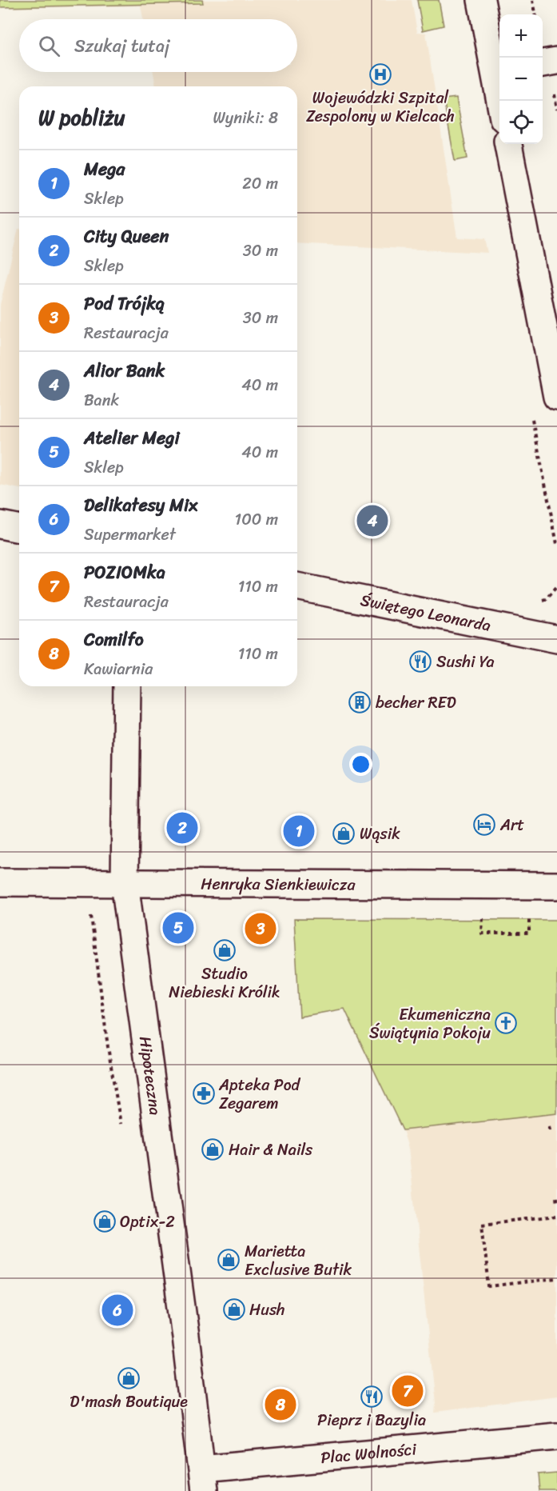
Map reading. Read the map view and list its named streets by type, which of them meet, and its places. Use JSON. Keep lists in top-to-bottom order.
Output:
{
  "streets": {
    "street": [
      "Świętego Leonarda",
      "Henryka Sienkiewicza",
      "Hipoteczna",
      "Plac Wolności"
    ]
  },
  "crossings": [
    ["Henryka Sienkiewicza", "Hipoteczna"],
    ["Hipoteczna", "Plac Wolności"]
  ],
  "places": {
    "hospital": ["Wojewódzki Szpital Zespolony w Kielcach"],
    "restaurant": ["Sushi Ya", "Pieprz i Bazylia"],
    "building": ["becher RED"],
    "hotel": ["Art"],
    "shop": [
      "Wąsik",
      "Studio Niebieski Królik",
      "Hair & Nails",
      "Optix-2",
      "Marietta Exclusive Butik",
      "Hush",
      "D'mash Boutique"
    ],
    "church": ["Ekumeniczna Świątynia Pokoju"],
    "pharmacy": ["Apteka Pod Zegarem"]
  },
  "page": {
    "map_buttons": ["+", "−"],
    "search": "Szukaj tutaj",
    "heading": ["W pobliżu", "Wyniki: 8"],
    "list": [
      {
        "mark": "1",
        "name": "Mega",
        "note": "Sklep",
        "value": "20 m"
      },
      {
        "mark": "2",
        "name": "City Queen",
        "note": "Sklep",
        "value": "30 m"
      },
      {
        "mark": "3",
        "name": "Pod Trójką",
        "note": "Restauracja",
        "value": "30 m"
      },
      {
        "mark": "4",
        "name": "Alior Bank",
        "note": "Bank",
        "value": "40 m"
      },
      {
        "mark": "5",
        "name": "Atelier Megi",
        "note": "Sklep",
        "value": "40 m"
      },
      {
        "mark": "6",
        "name": "Delikatesy Mix",
        "note": "Supermarket",
        "value": "100 m"
      },
      {
        "mark": "7",
        "name": "POZIOMka",
        "note": "Restauracja",
        "value": "110 m"
      },
      {
        "mark": "8",
        "name": "Comilfo",
        "note": "Kawiarnia",
        "value": "110 m"
      }
    ],
    "pins": [
      "4",
      "2",
      "1",
      "5",
      "3",
      "6",
      "7",
      "8"
    ]
  }
}
